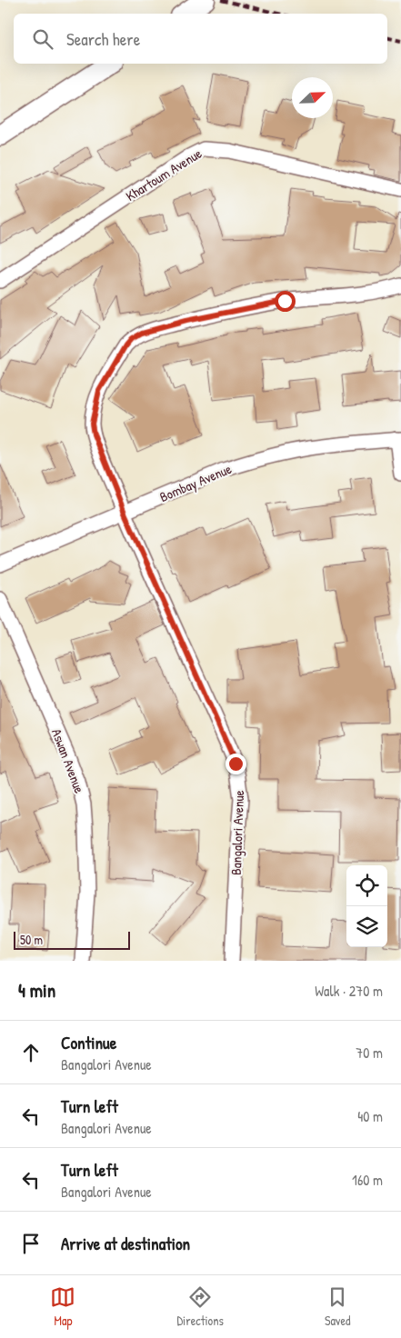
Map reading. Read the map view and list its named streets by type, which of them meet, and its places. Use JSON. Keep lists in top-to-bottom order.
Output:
{
  "streets": {
    "street": [
      "Khartoum Avenue",
      "Bombay Avenue",
      "Aswan Avenue",
      "Bangalori Avenue"
    ]
  },
  "crossings": [
    ["Bombay Avenue", "Bangalori Avenue"]
  ],
  "scale_bar": "50 m",
  "north": "top right",
  "page": {
    "search": "Search here",
    "scale": "50 m",
    "heading": ["4 min", "Walk · 270 m"],
    "list": [
      ["Continue", "Bangalori Avenue", "70 m"],
      ["Turn left", "Bangalori Avenue", "40 m"],
      ["Turn left", "Bangalori Avenue", "160 m"],
      "Arrive at destination"
    ],
    "nav": ["Map", "Directions", "Saved"]
  }
}
